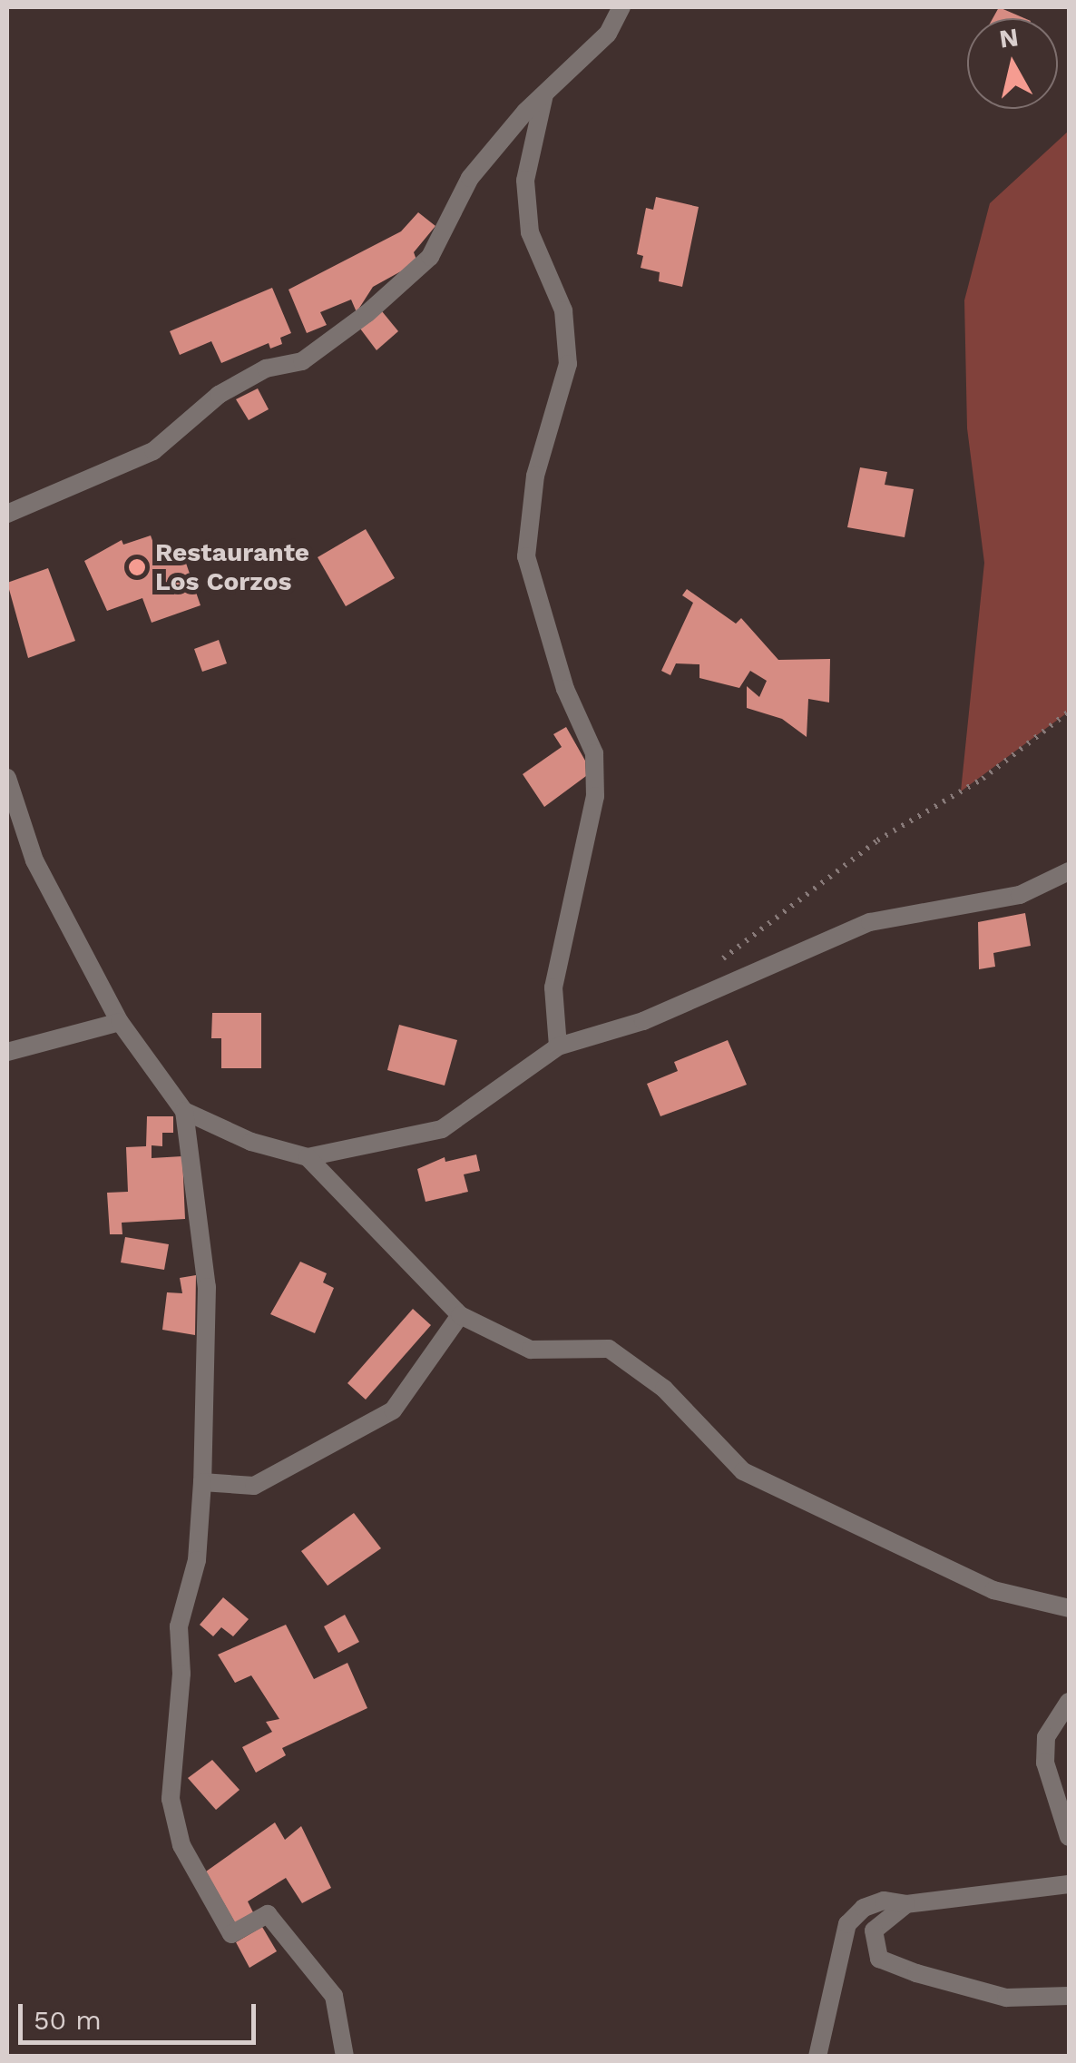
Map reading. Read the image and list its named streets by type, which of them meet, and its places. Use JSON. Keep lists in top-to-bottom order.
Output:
{
  "places": ["Restaurante Los Corzos"],
  "scale_bar": "50 m",
  "north": "top"
}
